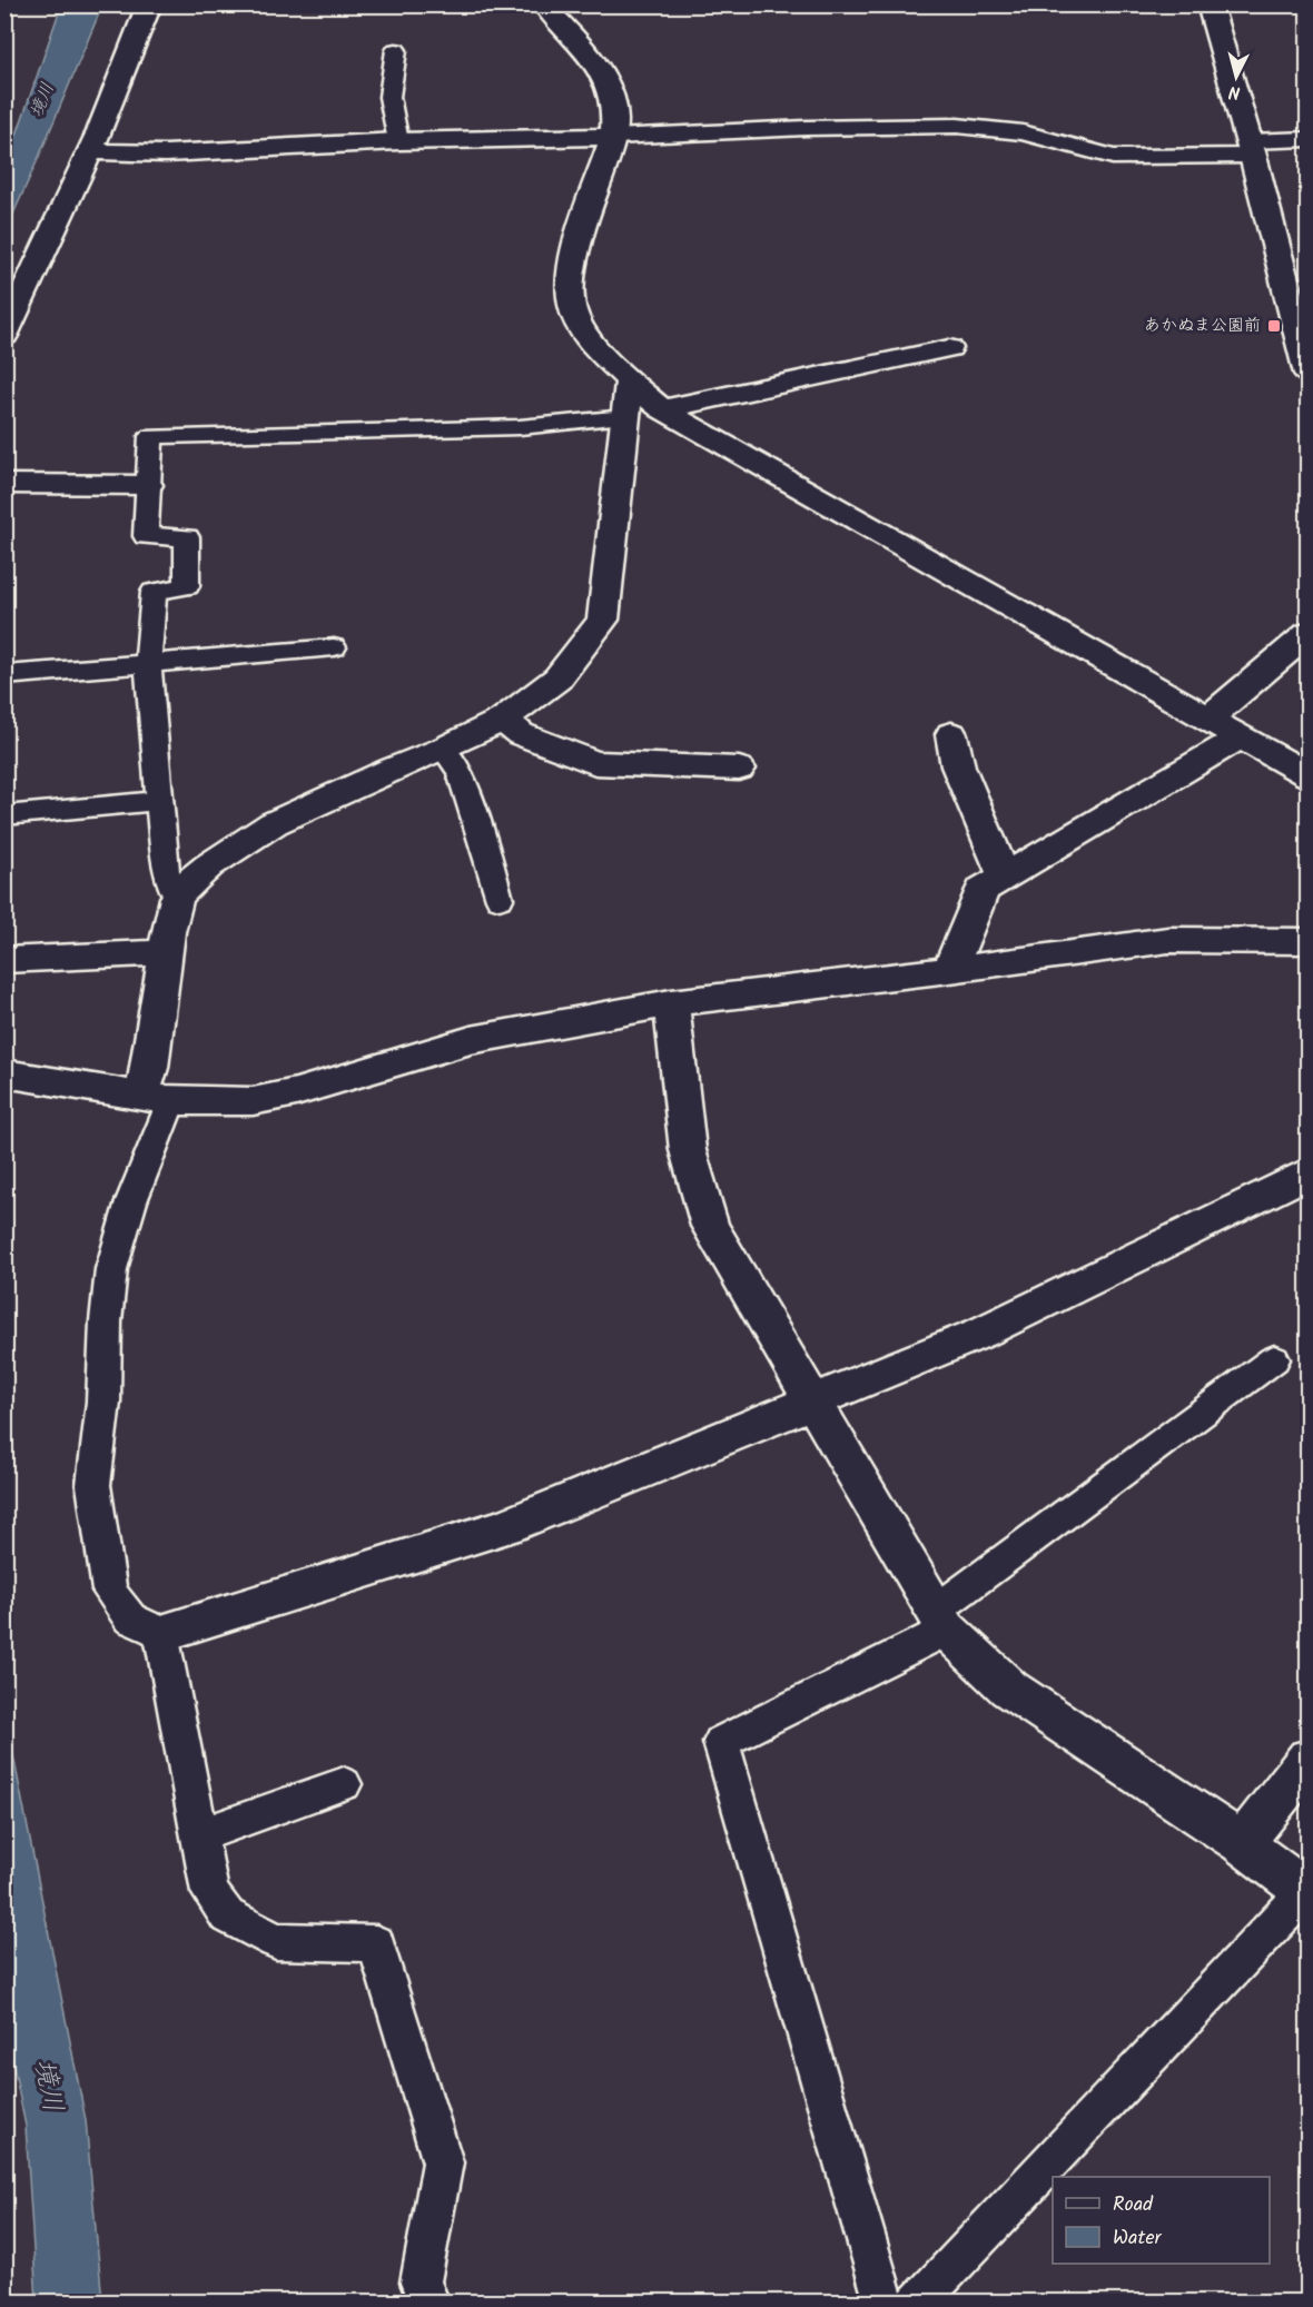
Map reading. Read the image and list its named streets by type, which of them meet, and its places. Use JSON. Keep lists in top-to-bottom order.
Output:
{
  "water": ["境川"],
  "places": {
    "transit": ["あかぬま公園前"]
  },
  "legend": ["Road", "Water"],
  "north": "bottom"
}
